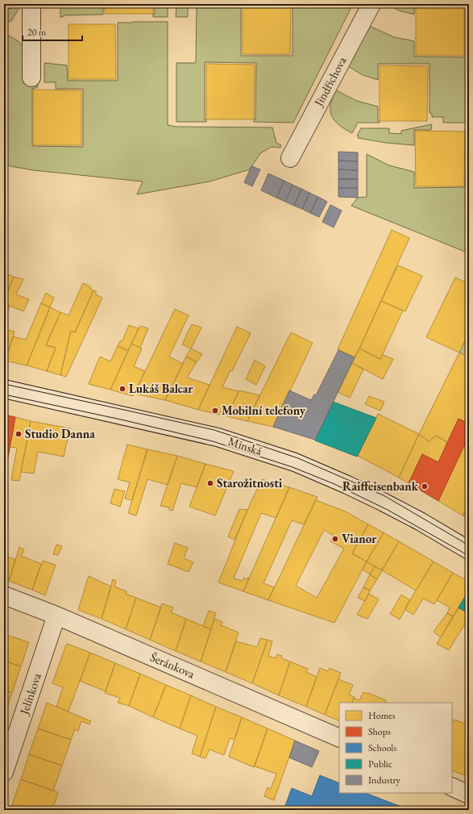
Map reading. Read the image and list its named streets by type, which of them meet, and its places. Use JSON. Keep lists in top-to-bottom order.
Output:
{
  "streets": {
    "street": [
      "Jindřichova",
      "Minská",
      "Šeránkova",
      "Jelínkova"
    ]
  },
  "crossings": [
    ["Šeránkova", "Jelínkova"]
  ],
  "places": [
    "Lukáš Balcar",
    "Mobilní telefony",
    "Studio Danna",
    "Starožitnosti",
    "Raiffeisenbank",
    "Vianor"
  ],
  "legend": [
    "Homes",
    "Shops",
    "Schools",
    "Public",
    "Industry"
  ],
  "scale_bar": "20 m"
}
